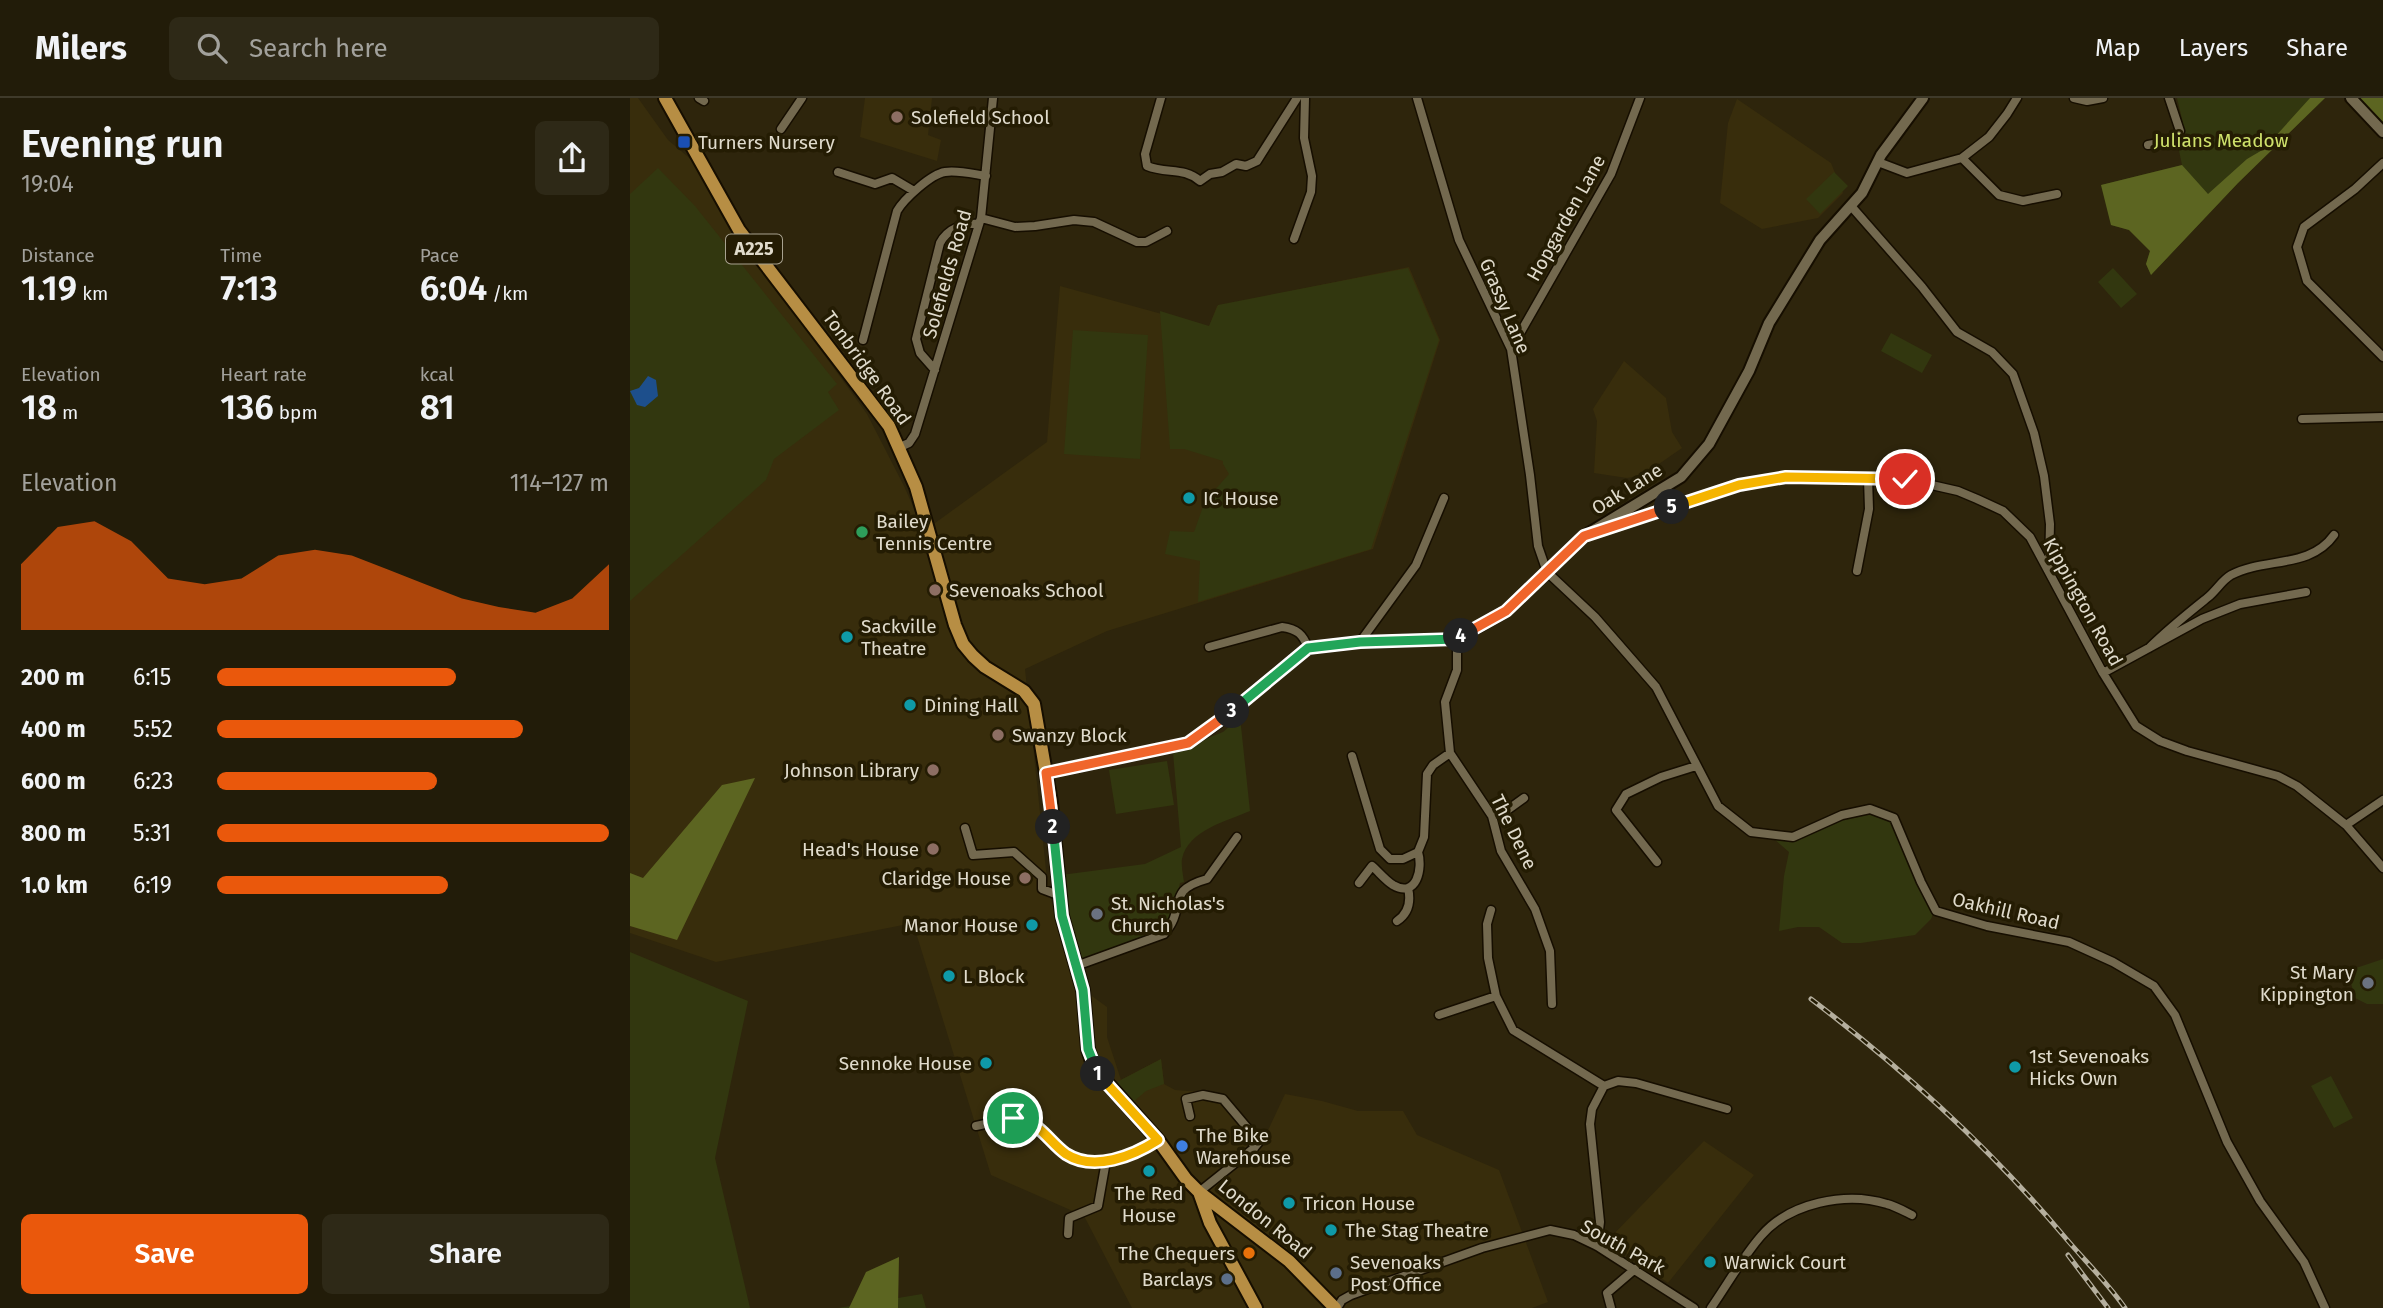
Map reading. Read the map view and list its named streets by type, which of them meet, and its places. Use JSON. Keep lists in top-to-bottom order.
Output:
{
  "streets": {
    "main road": ["A225", "Tonbridge Road", "London Road"],
    "street": [
      "Hopgarden Lane",
      "Solefields Road",
      "Grassy Lane",
      "Oak Lane",
      "Kippington Road",
      "The Dene",
      "Oakhill Road",
      "South Park"
    ]
  },
  "crossings": [
    ["Hopgarden Lane", "Grassy Lane"],
    ["A225", "Tonbridge Road"],
    ["A225", "London Road"],
    ["Solefields Road", "Tonbridge Road"],
    ["Grassy Lane", "Oak Lane"],
    ["Grassy Lane", "Oakhill Road"],
    ["Oak Lane", "Kippington Road"],
    ["Oak Lane", "The Dene"],
    ["Oak Lane", "Oakhill Road"],
    ["London Road", "South Park"]
  ],
  "parks": ["Julians Meadow"],
  "places": {
    "other": [
      "Solefield School",
      "IC House",
      "Bailey Tennis Centre",
      "Sevenoaks School",
      "Sackville Theatre",
      "Dining Hall",
      "Swanzy Block",
      "Johnson Library",
      "Head's House",
      "Claridge House",
      "St. Nicholas's Church",
      "Manor House",
      "L Block",
      "St Mary Kippington",
      "Sennoke House",
      "1st Sevenoaks Hicks Own",
      "The Bike Warehouse",
      "The Red House",
      "Tricon House",
      "The Stag Theatre",
      "The Chequers",
      "Warwick Court",
      "Sevenoaks Post Office",
      "Barclays"
    ],
    "transit": ["Turners Nursery"]
  },
  "page": {
    "header": "Milers",
    "search": "Search here",
    "nav": ["Map", "Layers", "Share"],
    "heading": ["Evening run", "19:04"],
    "stats": [
      ["Distance", "1.19 km"],
      ["Time", "7:13"],
      ["Pace", "6:04 /km"],
      ["Elevation", "18 m"],
      ["Heart rate", "136 bpm"],
      ["kcal", "81"]
    ],
    "chart": ["Elevation", "114–127 m"],
    "pins": [
      "5",
      "4",
      "3",
      "2",
      "1"
    ],
    "list": [
      {
        "name": "200 m",
        "note": "6:15"
      },
      {
        "name": "400 m",
        "note": "5:52"
      },
      {
        "name": "600 m",
        "note": "6:23"
      },
      {
        "name": "800 m",
        "note": "5:31"
      },
      {
        "name": "1.0 km",
        "note": "6:19"
      }
    ],
    "buttons": ["Save", "Share"]
  }
}
